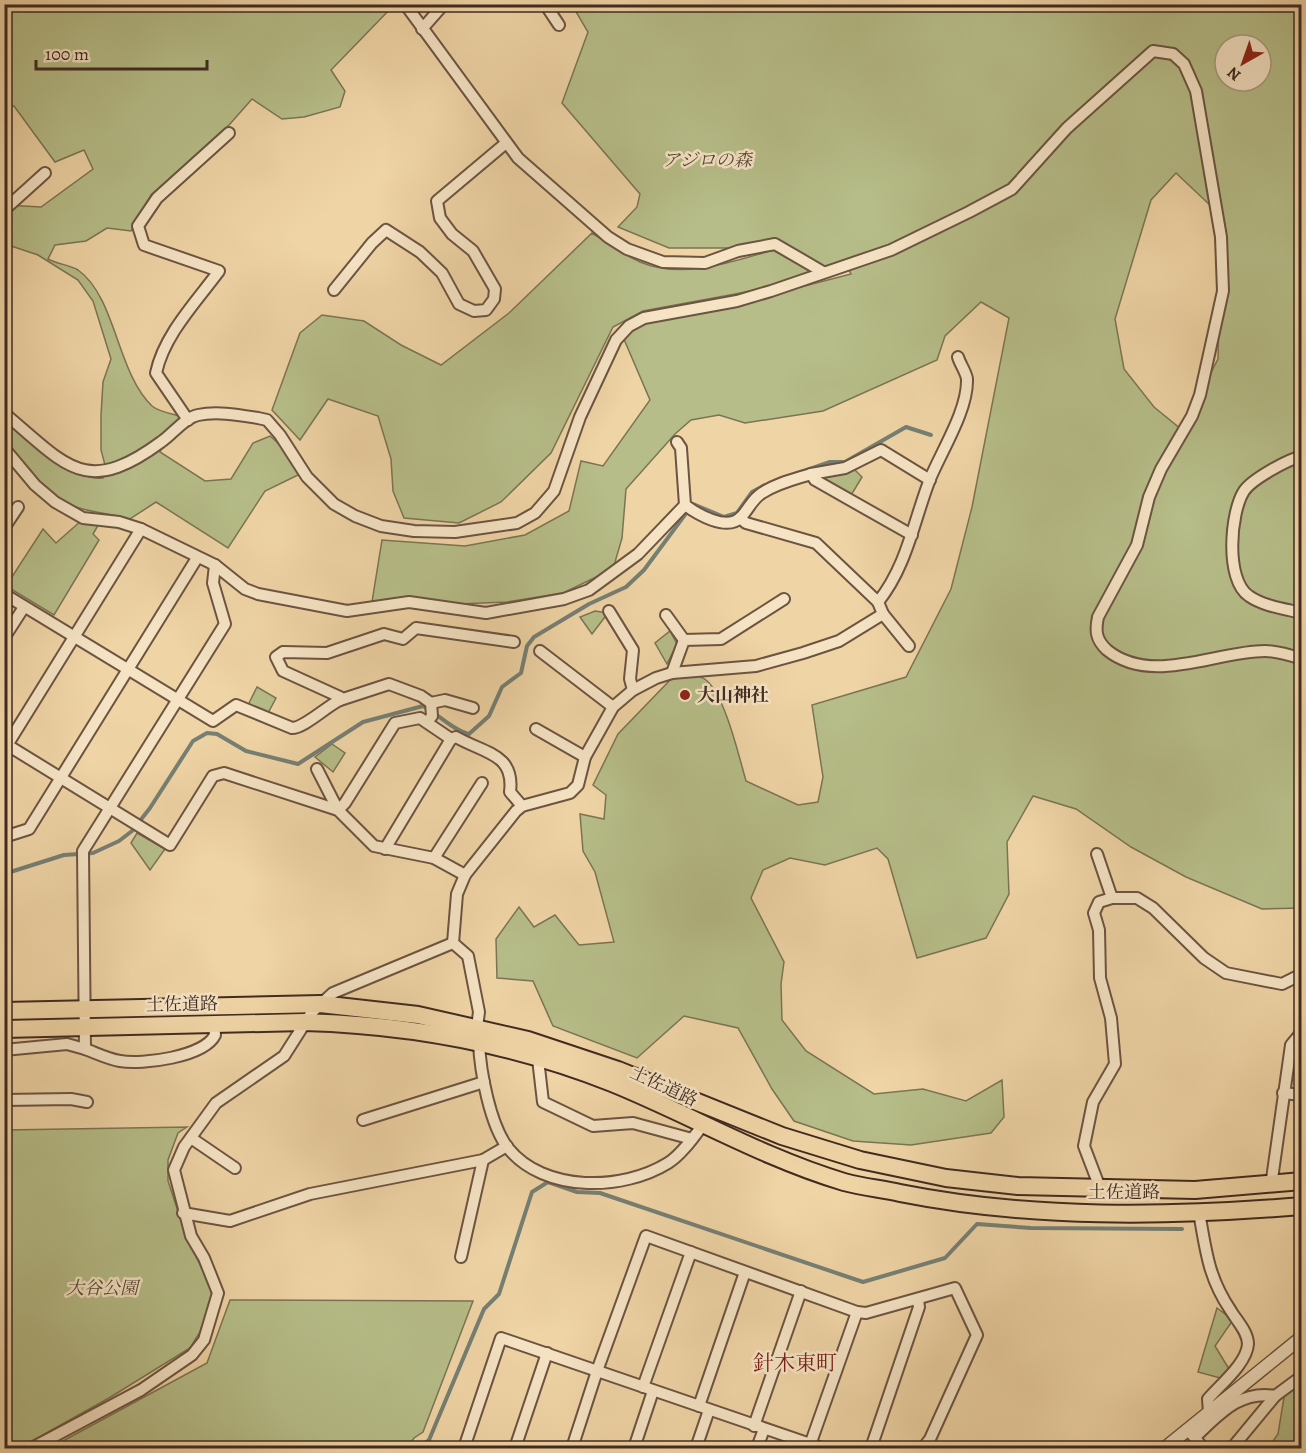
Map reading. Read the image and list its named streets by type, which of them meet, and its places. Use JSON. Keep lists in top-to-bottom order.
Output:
{
  "streets": {
    "highway": ["土佐道路"]
  },
  "districts": ["針木東町"],
  "parks": ["アジロの森", "大谷公園"],
  "places": ["大山神社"],
  "scale_bar": "100 m",
  "north": "bottom left"
}
